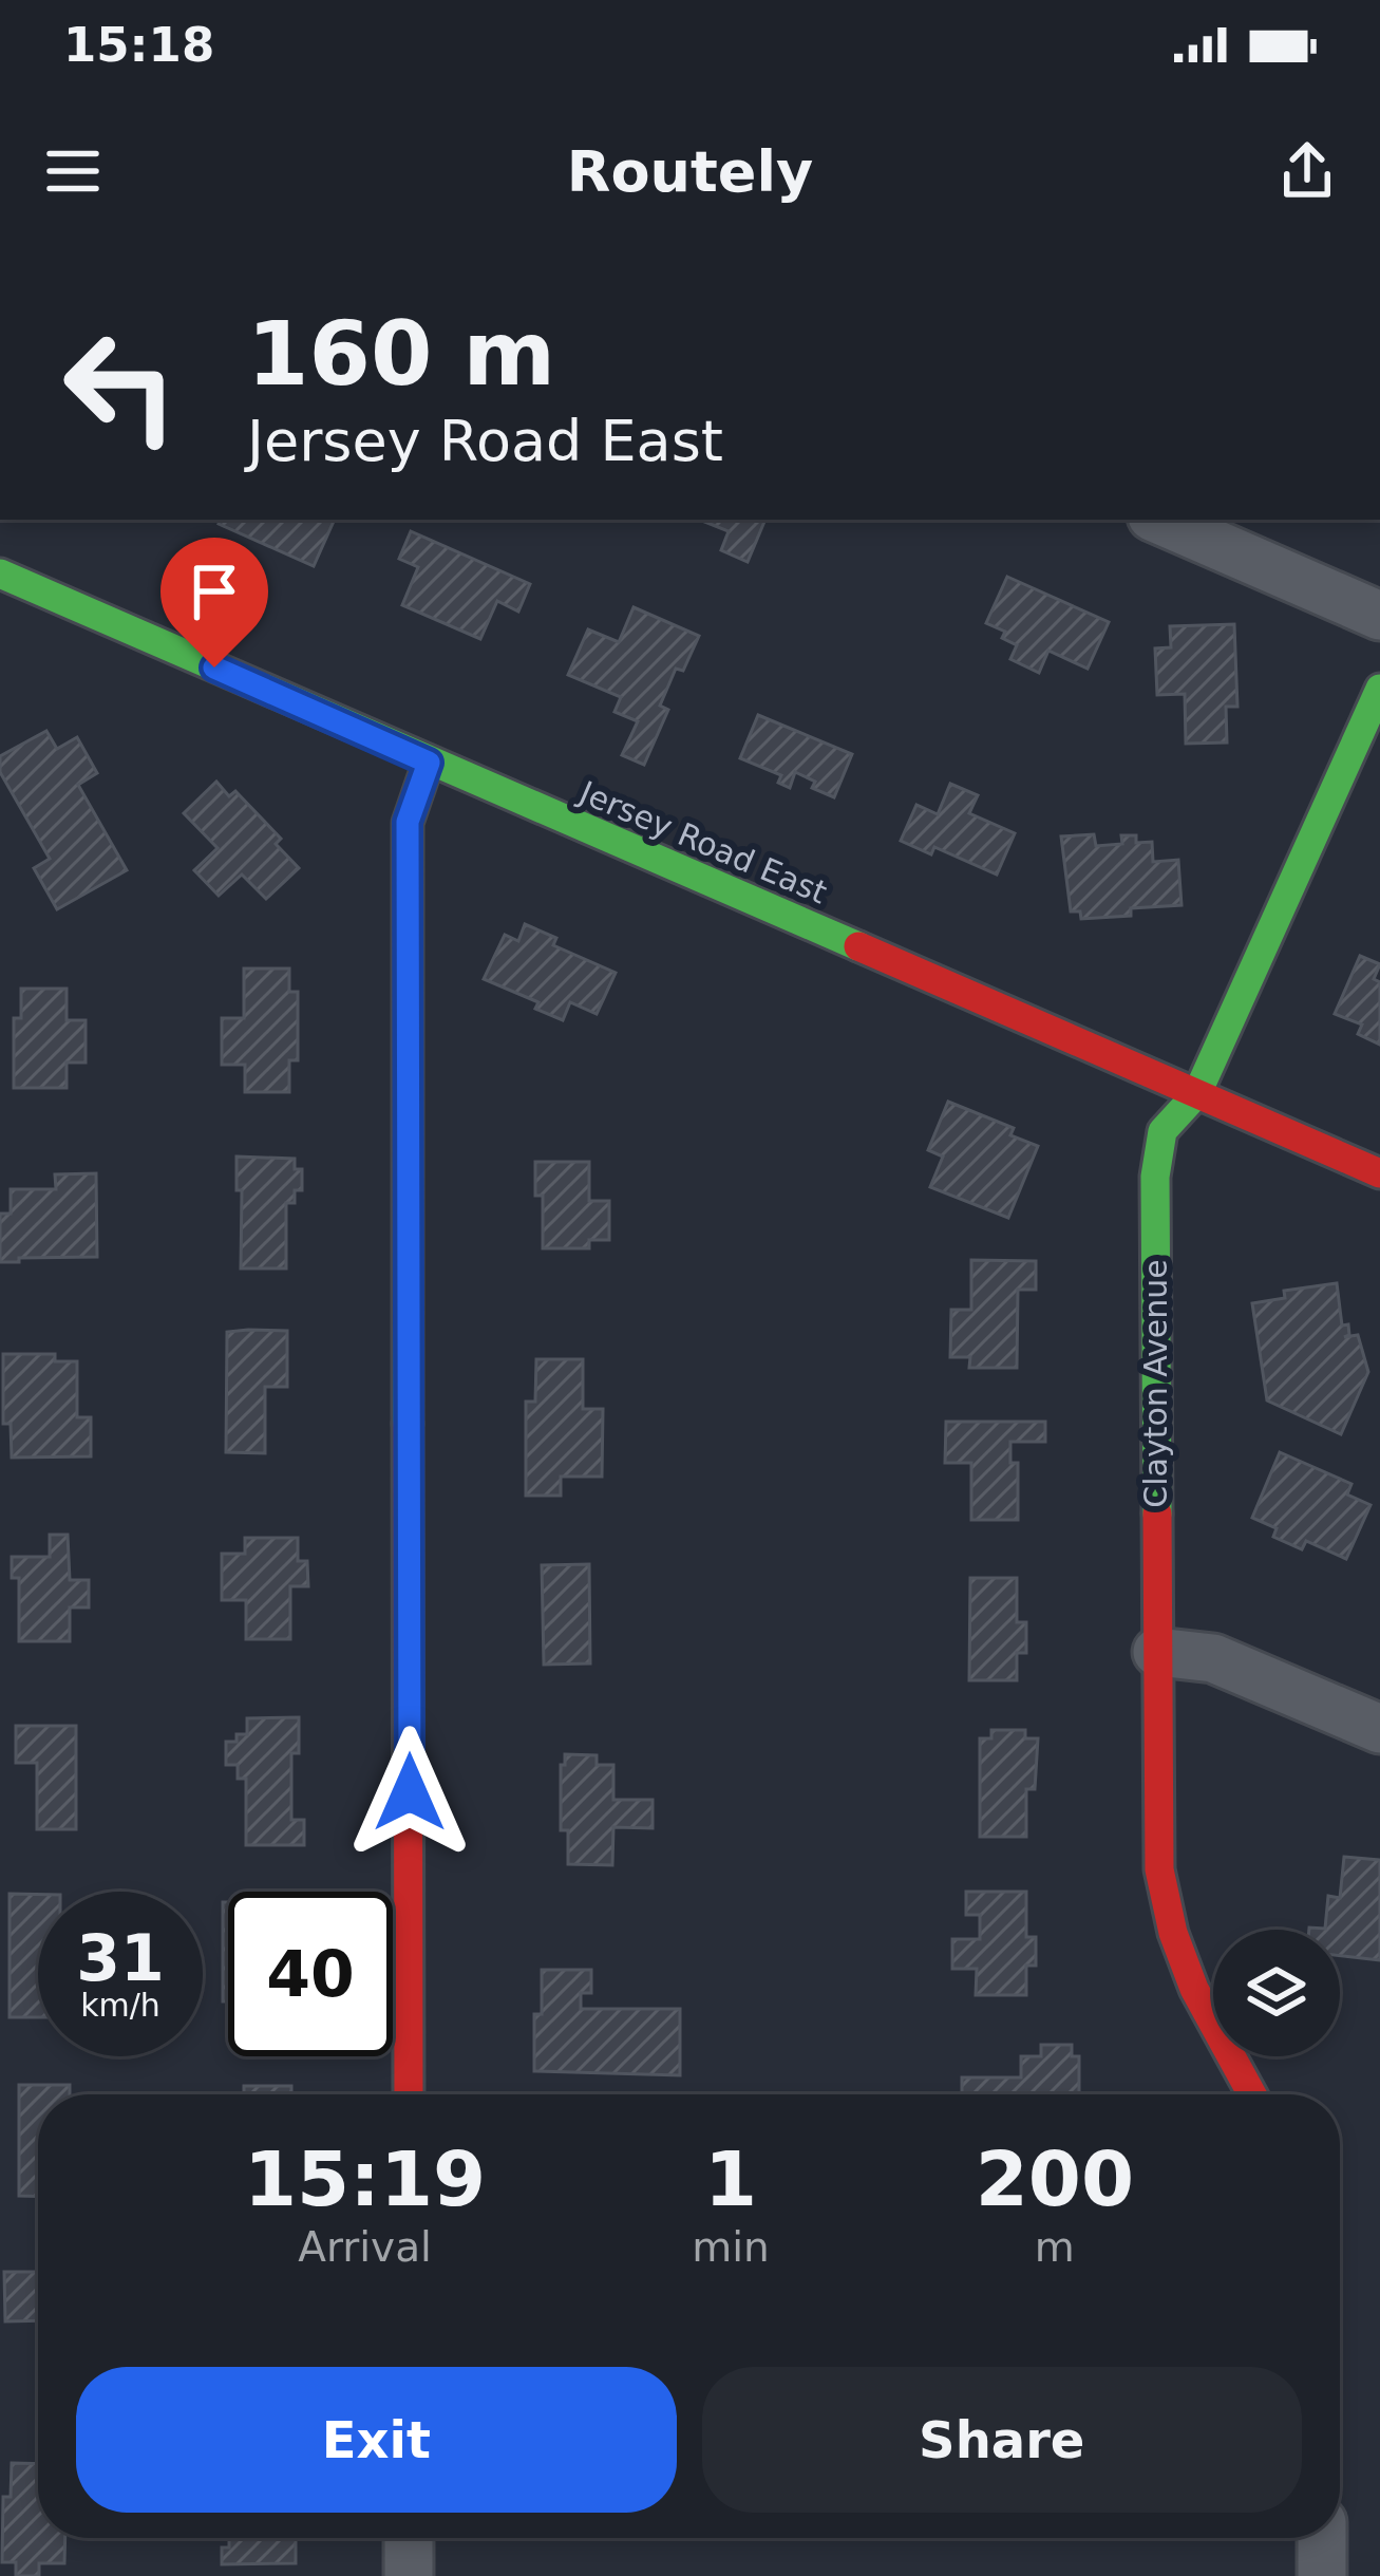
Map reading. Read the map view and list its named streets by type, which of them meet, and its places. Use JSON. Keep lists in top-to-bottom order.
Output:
{
  "streets": {
    "street": ["Jersey Road East", "Clayton Avenue"]
  },
  "crossings": [
    ["Jersey Road East", "Clayton Avenue"]
  ],
  "page": {
    "status": "15:18",
    "header": "Routely",
    "turn": ["160 m", "Jersey Road East"],
    "speed": "31 km/h",
    "limit": "40",
    "eta": [
      "15:19",
      "Arrival",
      "1",
      "min",
      "200",
      "m"
    ],
    "buttons": ["Exit", "Share"]
  }
}
